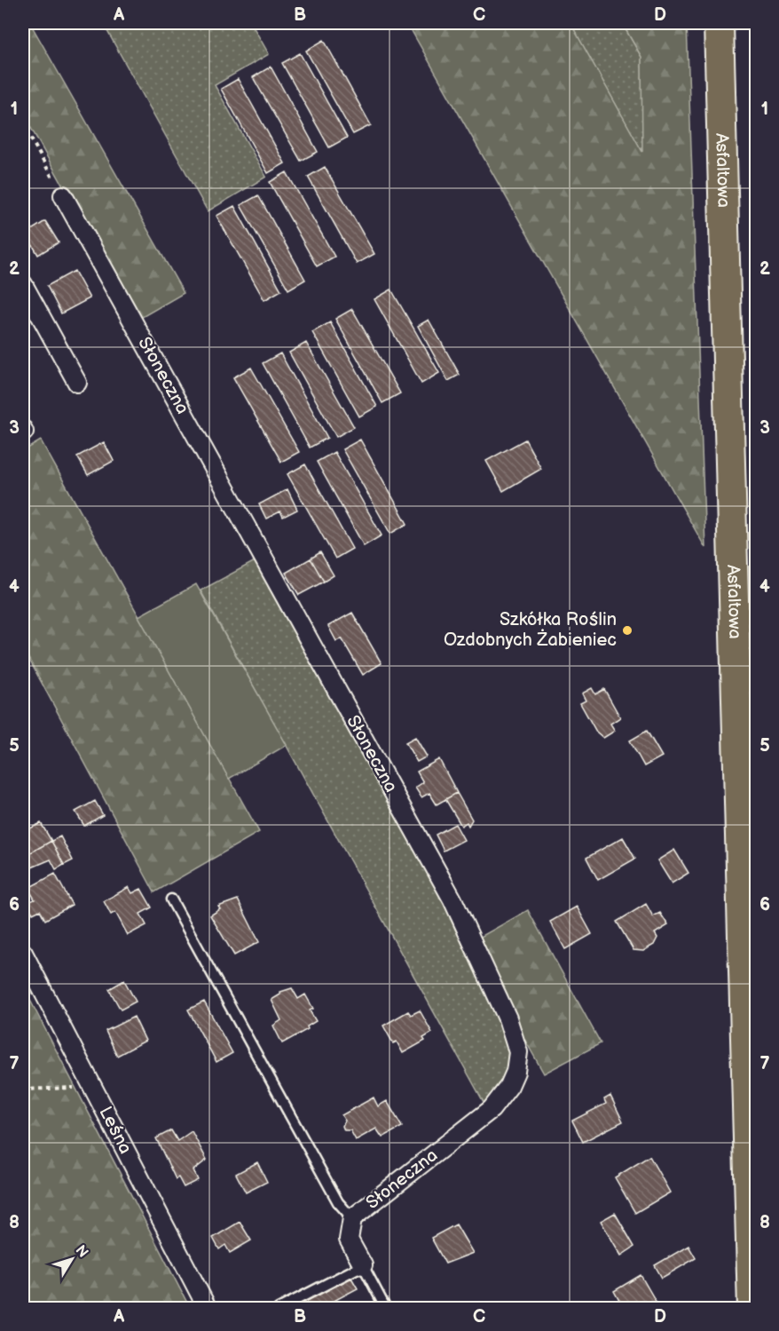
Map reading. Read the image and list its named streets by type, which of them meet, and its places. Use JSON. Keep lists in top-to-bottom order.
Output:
{
  "streets": {
    "main road": ["Asfaltowa"],
    "street": ["Słoneczna", "Leśna"]
  },
  "places": ["Szkółka Roślin Ozdobnych Żabieniec"],
  "north": "top right",
  "grid": {
    "columns": [
      "A",
      "B",
      "C",
      "D"
    ],
    "rows": [
      "1",
      "2",
      "3",
      "4",
      "5",
      "6",
      "7",
      "8"
    ]
  }
}
